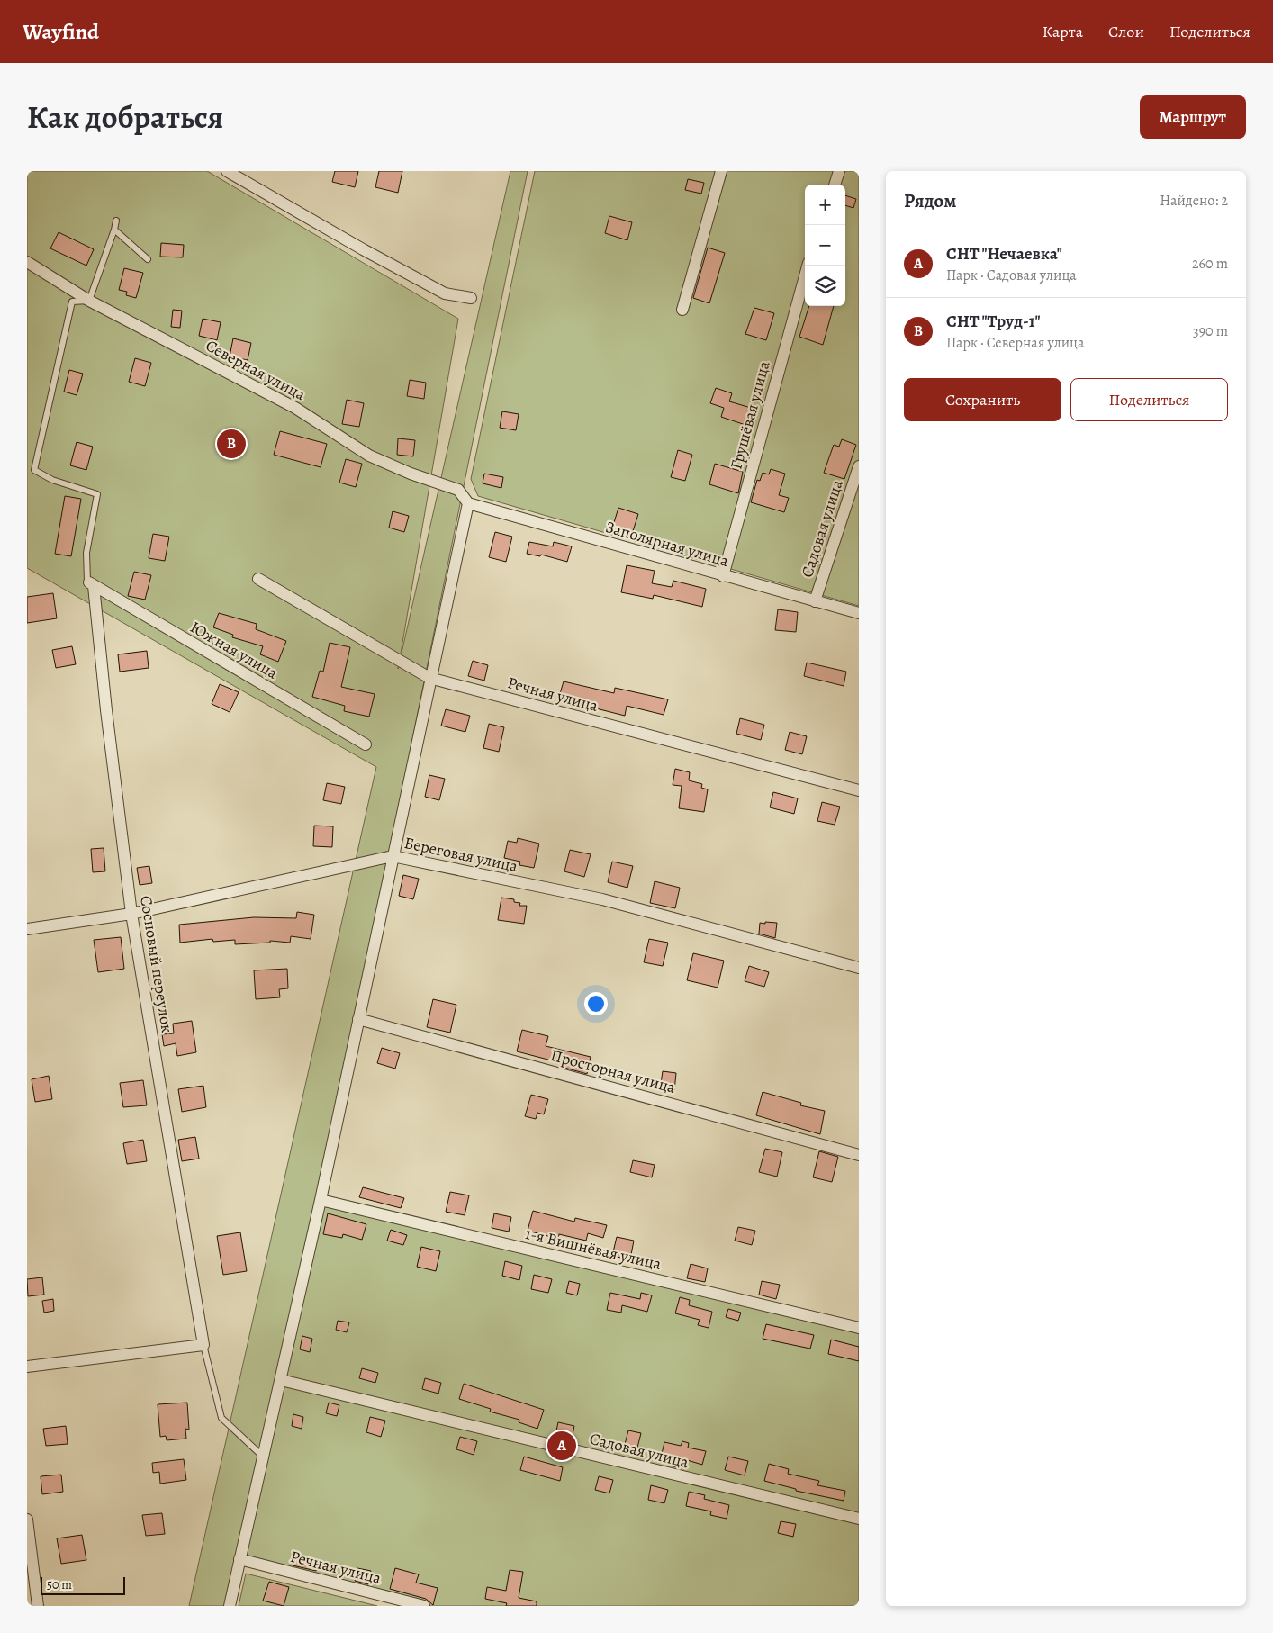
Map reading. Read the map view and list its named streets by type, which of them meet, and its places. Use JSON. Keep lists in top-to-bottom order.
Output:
{
  "streets": {
    "street": [
      "Северная улица",
      "Грушёвая улица",
      "Садовая улица",
      "Заполярная улица",
      "Южная улица",
      "Речная улица",
      "Береговая улица",
      "Сосновый переулок",
      "Просторная улица",
      "1-я Вишнёвая улица"
    ]
  },
  "crossings": [
    ["Северная улица", "Заполярная улица"],
    ["Грушёвая улица", "Заполярная улица"],
    ["Садовая улица", "Заполярная улица"],
    ["Южная улица", "Сосновый переулок"],
    ["Береговая улица", "Сосновый переулок"]
  ],
  "scale_bar": "50 m",
  "page": {
    "header": "Wayfind",
    "nav": ["Карта", "Слои", "Поделиться"],
    "title": "Как добраться",
    "buttons": [
      "Маршрут",
      ["Сохранить", "Поделиться"]
    ],
    "heading": ["Рядом", "Найдено: 2"],
    "map_buttons": ["+", "−"],
    "list": [
      {
        "mark": "A",
        "name": "СНТ \"Нечаевка\"",
        "note": "Парк · Садовая улица",
        "value": "260 m"
      },
      {
        "mark": "B",
        "name": "СНТ \"Труд-1\"",
        "note": "Парк · Северная улица",
        "value": "390 m"
      }
    ],
    "pins": ["B", "A"],
    "scale": "50 m"
  }
}
